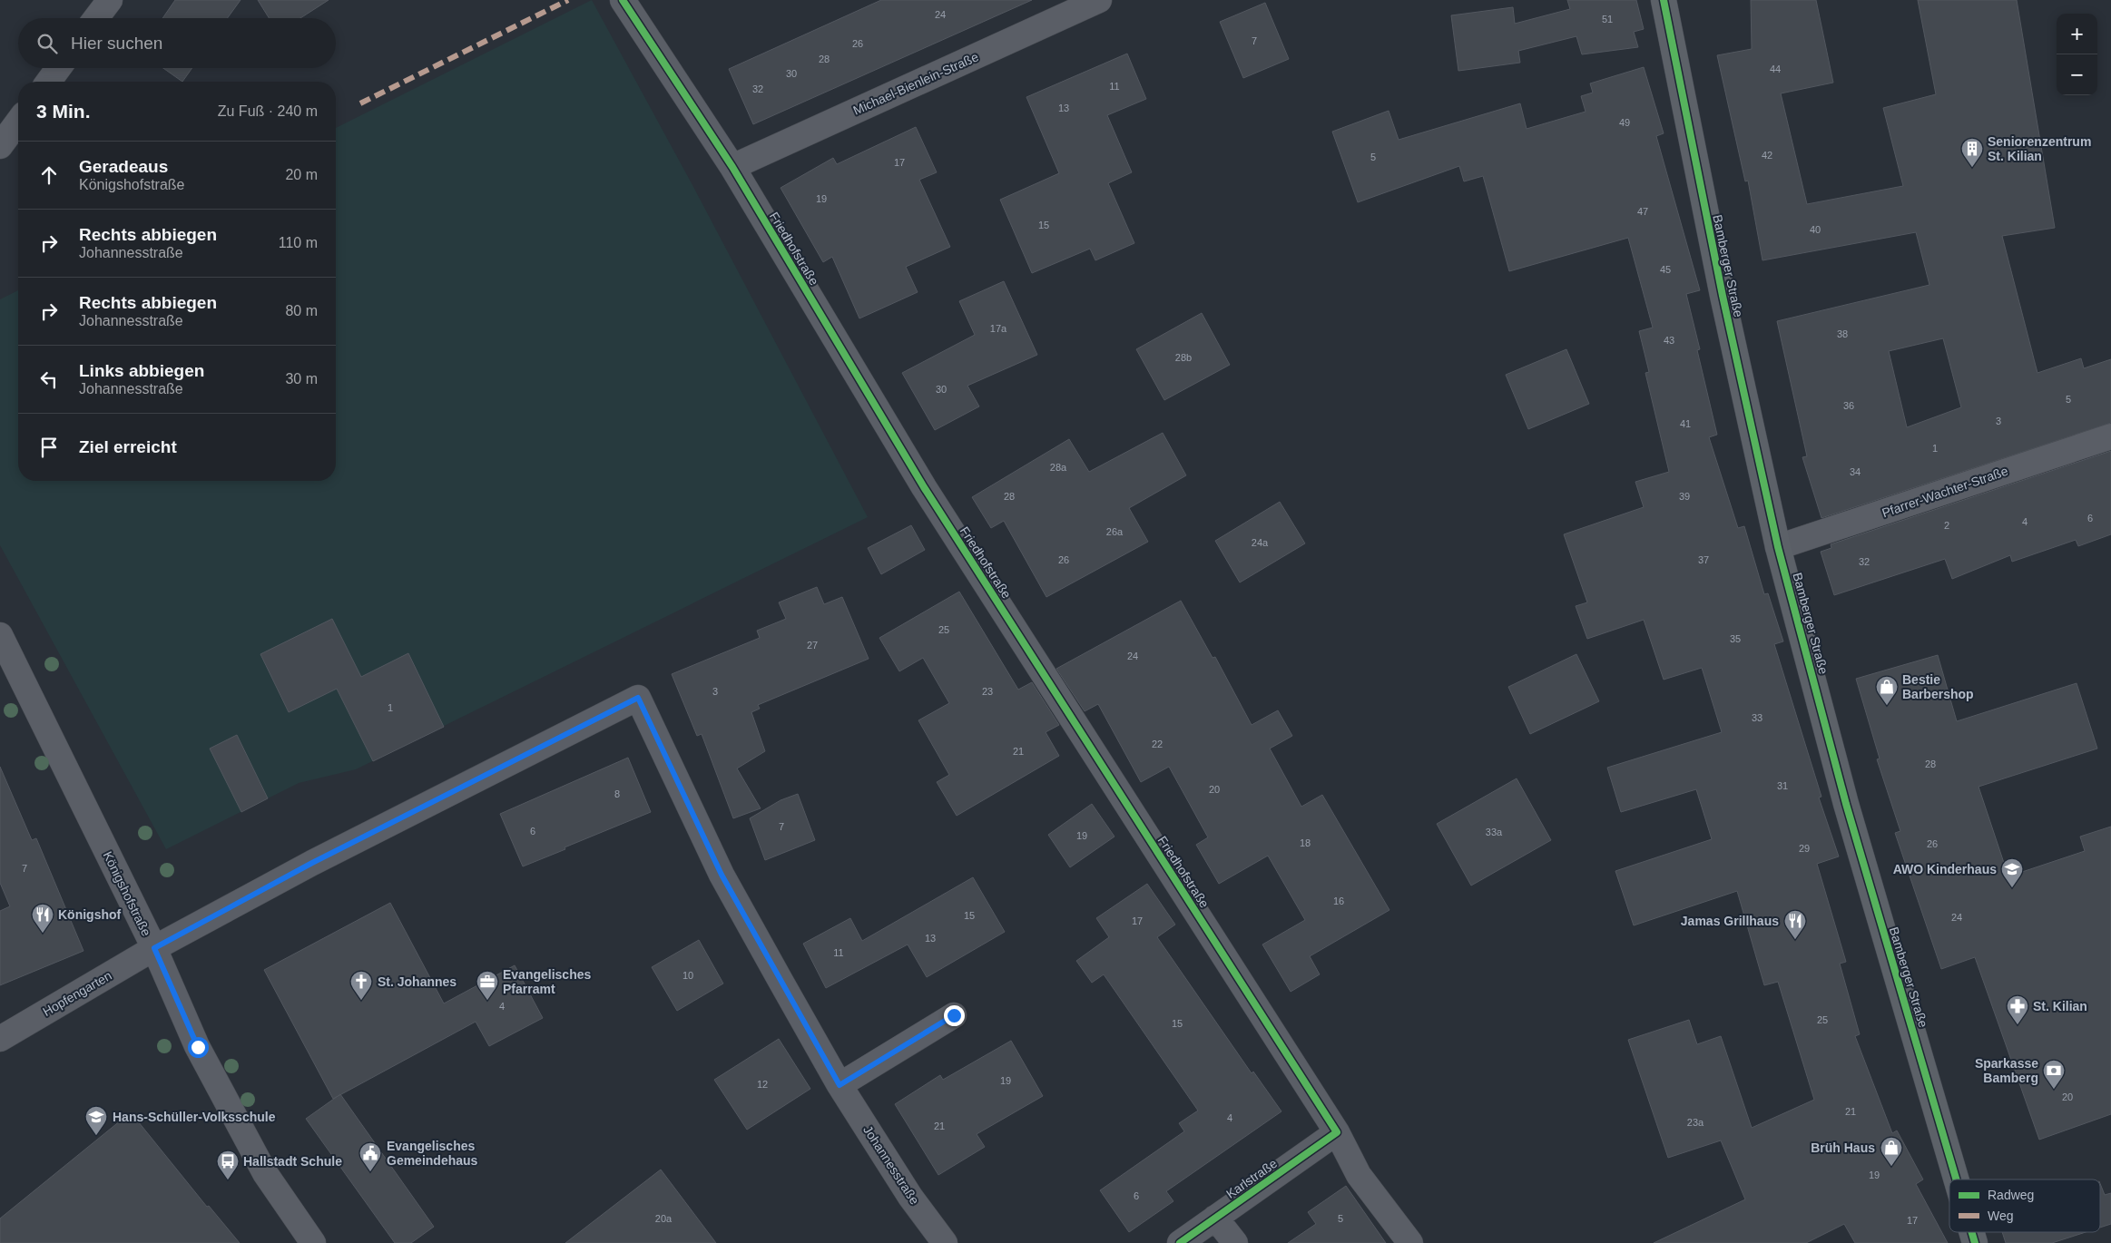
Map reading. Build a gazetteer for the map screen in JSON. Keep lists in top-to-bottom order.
{
  "streets": {
    "main road": ["Bamberger Straße"],
    "street": [
      "Michael-Bienlein-Straße",
      "Friedhofstraße",
      "Pfarrer-Wachter-Straße",
      "Königshofstraße",
      "Hopfengarten",
      "Johannesstraße",
      "Karlstraße"
    ]
  },
  "crossings": [
    ["Michael-Bienlein-Straße", "Friedhofstraße"],
    ["Friedhofstraße", "Karlstraße"],
    ["Bamberger Straße", "Pfarrer-Wachter-Straße"],
    ["Königshofstraße", "Hopfengarten"],
    ["Königshofstraße", "Johannesstraße"],
    ["Hopfengarten", "Johannesstraße"]
  ],
  "places": {
    "building": ["Seniorenzentrum St. Kilian"],
    "shop": ["Bestie Barbershop", "Brüh Haus"],
    "school or university": ["AWO Kinderhaus", "Hans-Schüller-Volksschule"],
    "restaurant": ["Königshof", "Jamas Grillhaus"],
    "church": ["St. Johannes"],
    "office": ["Evangelisches Pfarramt"],
    "pharmacy": ["St. Kilian"],
    "bank": ["Sparkasse Bamberg"],
    "public building": ["Evangelisches Gemeindehaus"],
    "bus stop": ["Hallstadt Schule"]
  },
  "house_numbers": [
    "24",
    "51",
    "7",
    "26",
    "28",
    "44",
    "30",
    "11",
    "32",
    "13",
    "49",
    "42",
    "5",
    "17",
    "19",
    "47",
    "15",
    "40",
    "45",
    "17a",
    "38",
    "43",
    "28b",
    "30",
    "5",
    "36",
    "3",
    "41",
    "1",
    "28a",
    "34",
    "28",
    "39",
    "6",
    "4",
    "2",
    "26a",
    "24a",
    "26",
    "37",
    "32",
    "25",
    "35",
    "27",
    "24",
    "3",
    "23",
    "1",
    "33",
    "22",
    "21",
    "28",
    "31",
    "20",
    "8",
    "7",
    "6",
    "33a",
    "19",
    "18",
    "26",
    "29",
    "7",
    "16",
    "15",
    "24",
    "17",
    "13",
    "11",
    "10",
    "4",
    "25",
    "15",
    "19",
    "12",
    "20",
    "21",
    "4",
    "23a",
    "21",
    "19",
    "6",
    "20a",
    "5",
    "17"
  ],
  "legend": ["Radweg", "Weg"],
  "page": {
    "map_buttons": ["+", "−"],
    "search": "Hier suchen",
    "heading": ["3 Min.", "Zu Fuß · 240 m"],
    "list": [
      ["Geradeaus", "Königshofstraße", "20 m"],
      ["Rechts abbiegen", "Johannesstraße", "110 m"],
      ["Rechts abbiegen", "Johannesstraße", "80 m"],
      ["Links abbiegen", "Johannesstraße", "30 m"],
      "Ziel erreicht"
    ]
  }
}
